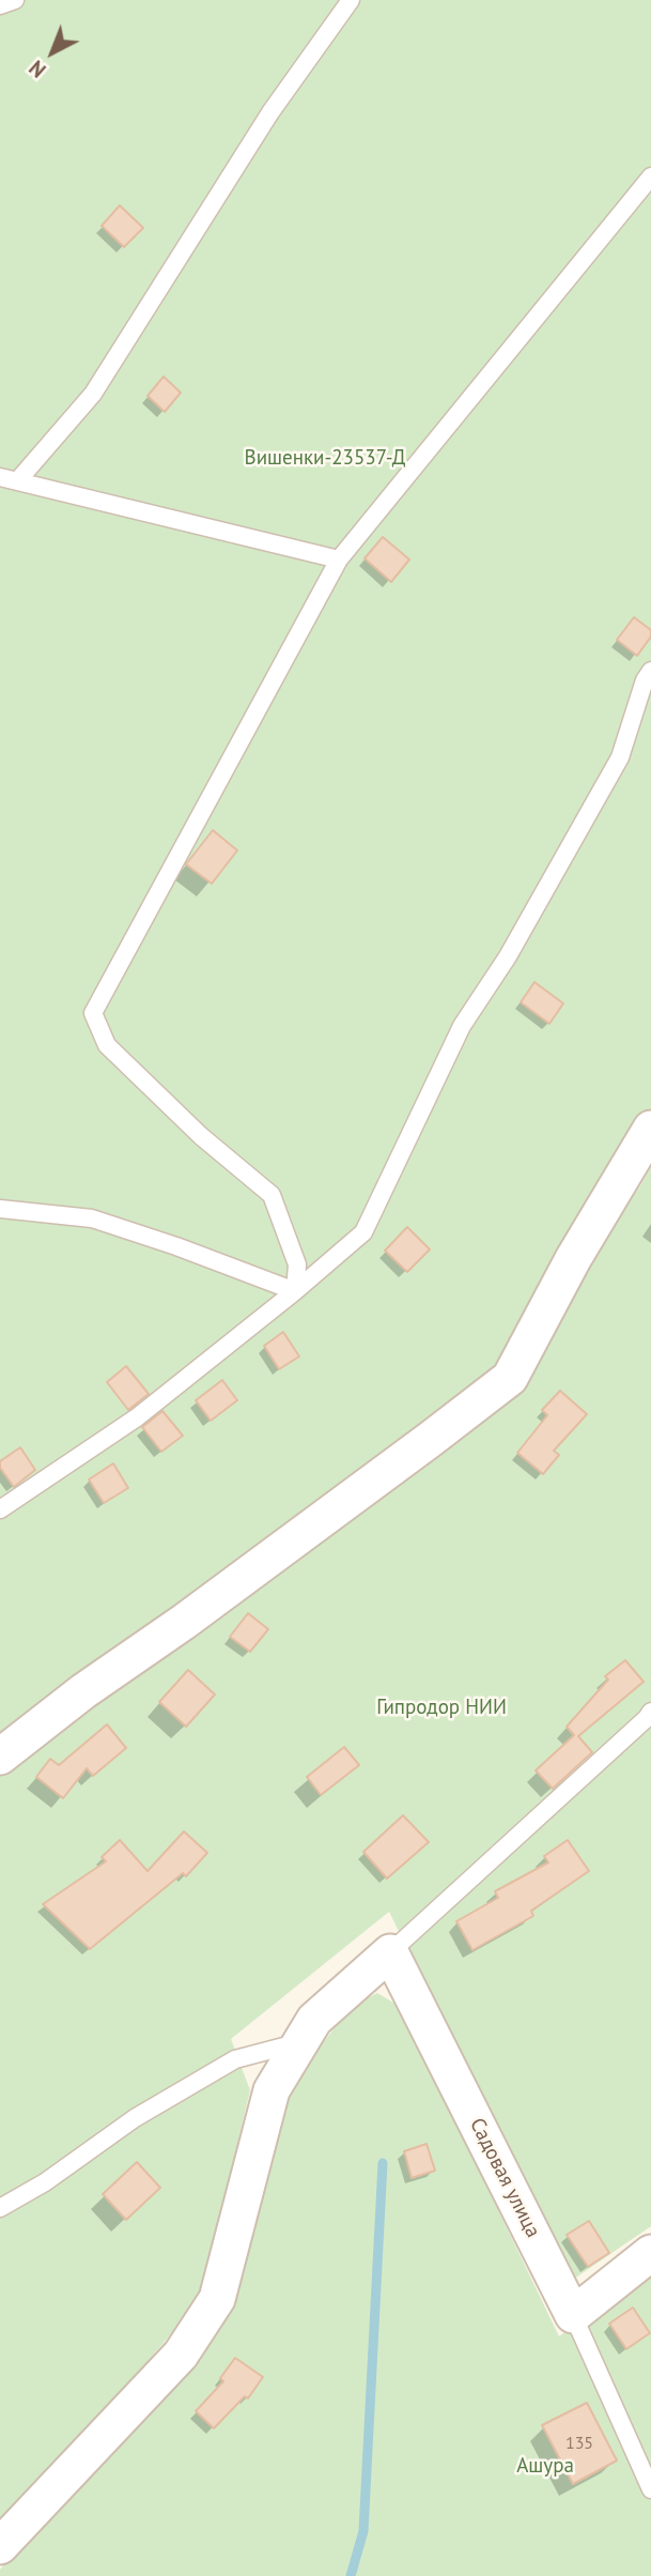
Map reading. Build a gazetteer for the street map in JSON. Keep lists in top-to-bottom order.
{
  "streets": {
    "street": ["Садовая улица"]
  },
  "parks": ["Вишенки-23537-Д", "Гипродор НИИ", "Ашура"],
  "house_numbers": ["135"],
  "north": "bottom left"
}
